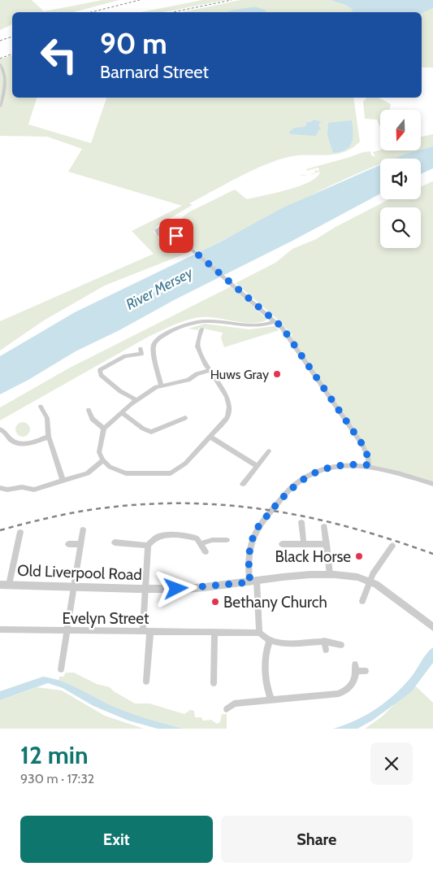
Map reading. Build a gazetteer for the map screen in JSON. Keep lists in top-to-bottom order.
{
  "streets": {
    "street": ["Old Liverpool Road", "Evelyn Street"]
  },
  "water": ["River Mersey"],
  "places": ["Huws Gray", "Black Horse", "Bethany Church"],
  "north": "bottom",
  "page": {
    "turn": ["90 m", "Barnard Street"],
    "heading": ["12 min", "930 m · 17:32"],
    "buttons": ["Exit", "Share"]
  }
}
